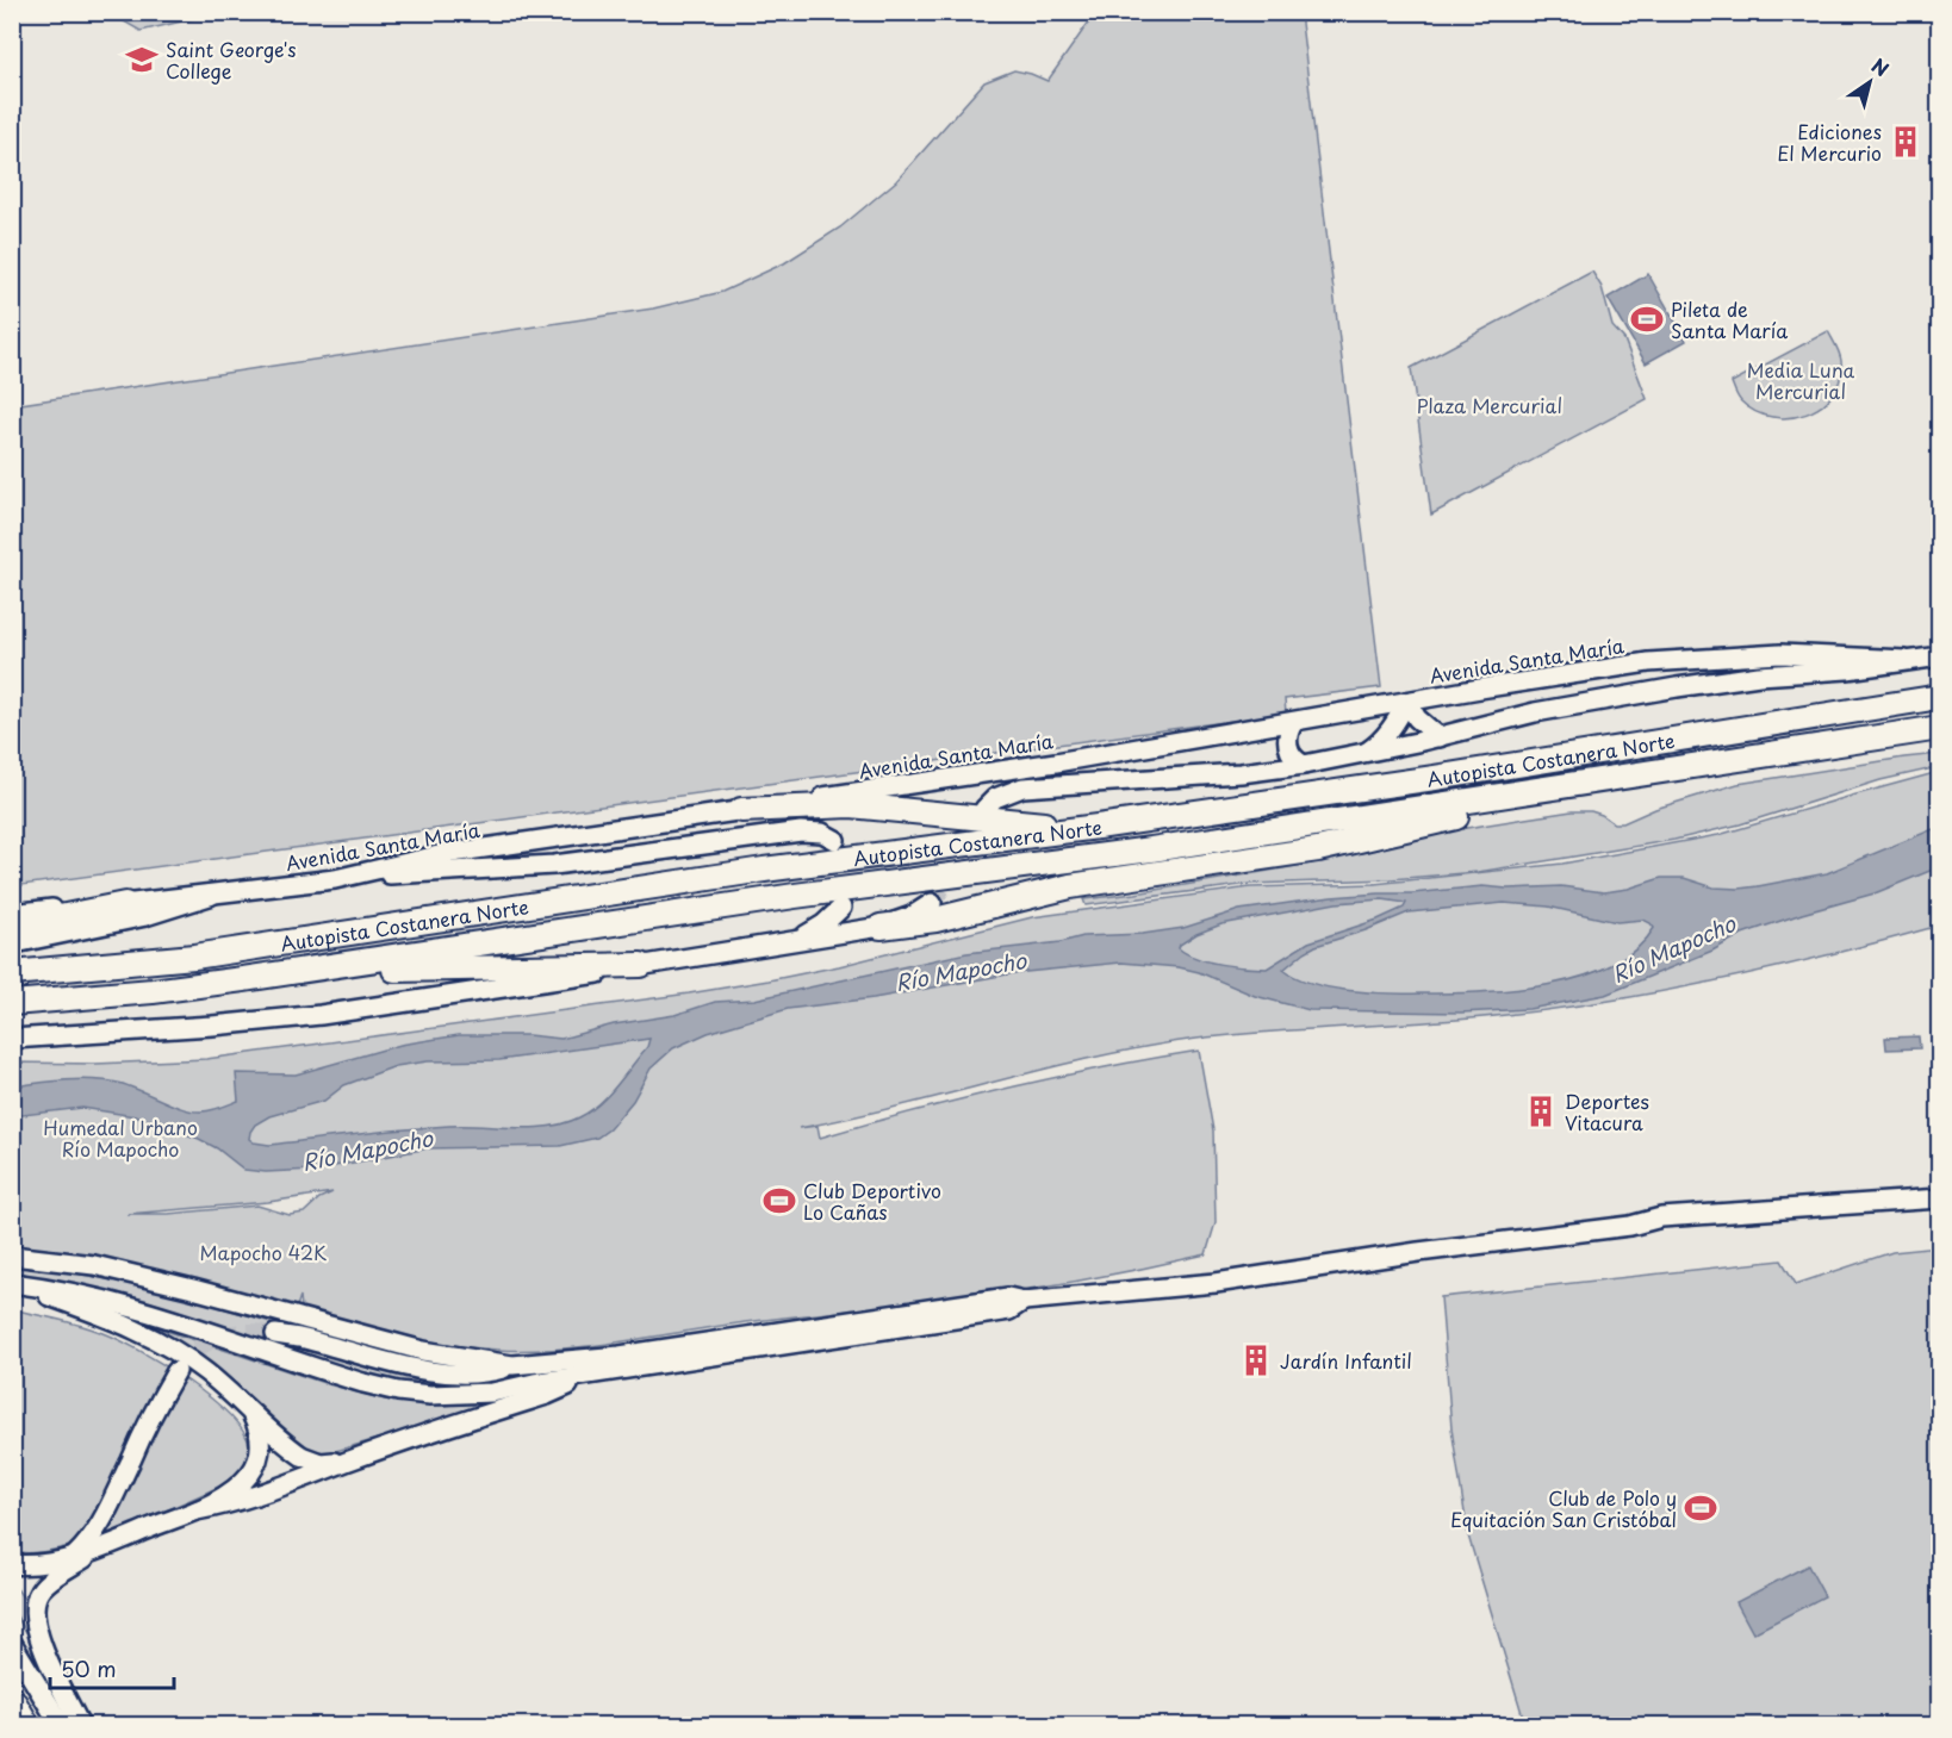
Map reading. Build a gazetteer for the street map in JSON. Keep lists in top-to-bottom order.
{
  "streets": {
    "highway": ["Autopista Costanera Norte"],
    "main road": ["Avenida Santa María"]
  },
  "water": ["Río Mapocho"],
  "parks": [
    "Media Luna Mercurial",
    "Plaza Mercurial",
    "Humedal Urbano Río Mapocho",
    "Mapocho 42K"
  ],
  "places": {
    "school or university": ["Saint George's College"],
    "building": ["Ediciones El Mercurio", "Deportes Vitacura", "Jardín Infantil"],
    "sports": ["Pileta de Santa María", "Club Deportivo Lo Cañas", "Club de Polo y Equitación San Cristóbal"]
  },
  "scale_bar": "50 m",
  "north": "top right"
}
